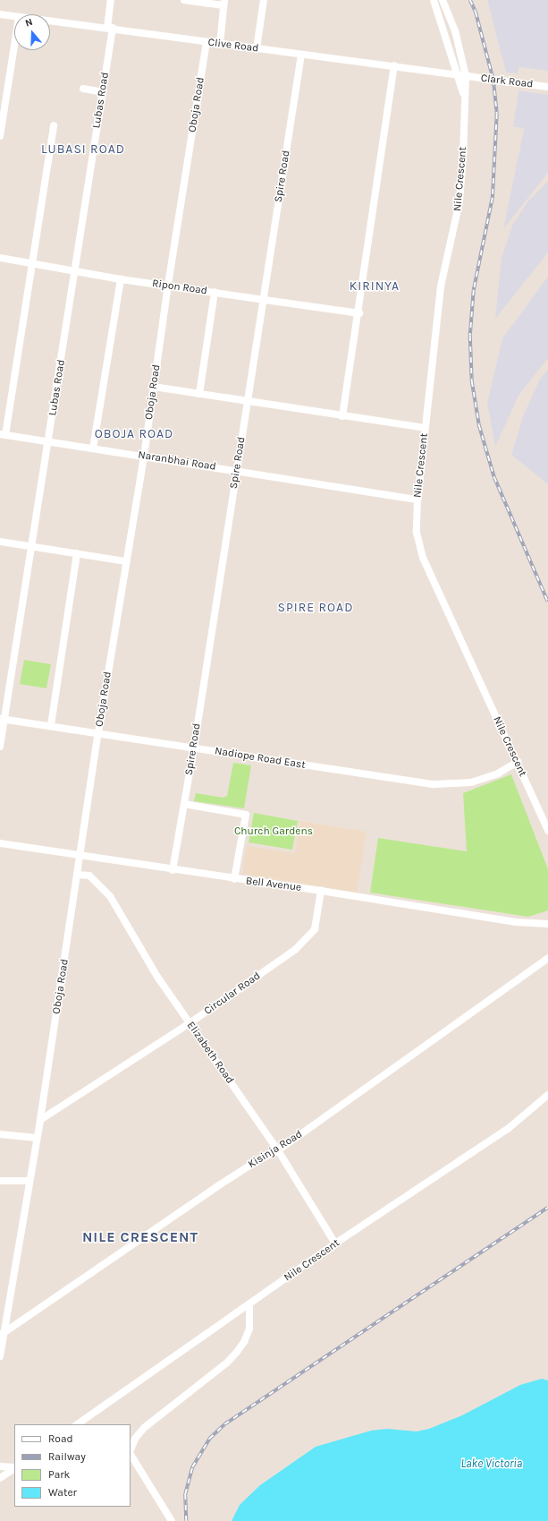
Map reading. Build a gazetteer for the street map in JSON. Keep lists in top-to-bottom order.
{
  "streets": {
    "street": [
      "Clive Road",
      "Clark Road",
      "Lubas Road",
      "Oboja Road",
      "Spire Road",
      "Nile Crescent",
      "Ripon Road",
      "Naranbhai Road",
      "Nadiope Road East",
      "Bell Avenue",
      "Circular Road",
      "Elizabeth Road",
      "Kisinja Road"
    ]
  },
  "crossings": [
    ["Clive Road", "Clark Road"],
    ["Clive Road", "Lubas Road"],
    ["Clive Road", "Oboja Road"],
    ["Clive Road", "Spire Road"],
    ["Clive Road", "Nile Crescent"],
    ["Clark Road", "Nile Crescent"],
    ["Lubas Road", "Ripon Road"],
    ["Lubas Road", "Naranbhai Road"],
    ["Lubas Road", "Nadiope Road East"],
    ["Oboja Road", "Ripon Road"],
    ["Oboja Road", "Naranbhai Road"],
    ["Oboja Road", "Nadiope Road East"],
    ["Oboja Road", "Bell Avenue"],
    ["Oboja Road", "Circular Road"],
    ["Oboja Road", "Elizabeth Road"],
    ["Oboja Road", "Kisinja Road"],
    ["Spire Road", "Ripon Road"],
    ["Spire Road", "Naranbhai Road"],
    ["Spire Road", "Nadiope Road East"],
    ["Spire Road", "Bell Avenue"],
    ["Nile Crescent", "Naranbhai Road"],
    ["Nile Crescent", "Nadiope Road East"],
    ["Nile Crescent", "Elizabeth Road"],
    ["Bell Avenue", "Circular Road"],
    ["Circular Road", "Elizabeth Road"],
    ["Elizabeth Road", "Kisinja Road"]
  ],
  "districts": [
    "LUBASI ROAD",
    "KIRINYA",
    "OBOJA ROAD",
    "SPIRE ROAD",
    "NILE CRESCENT"
  ],
  "water": ["Lake Victoria"],
  "parks": ["Church Gardens"],
  "legend": [
    "Road",
    "Railway",
    "Park",
    "Water"
  ],
  "north": "top"
}
